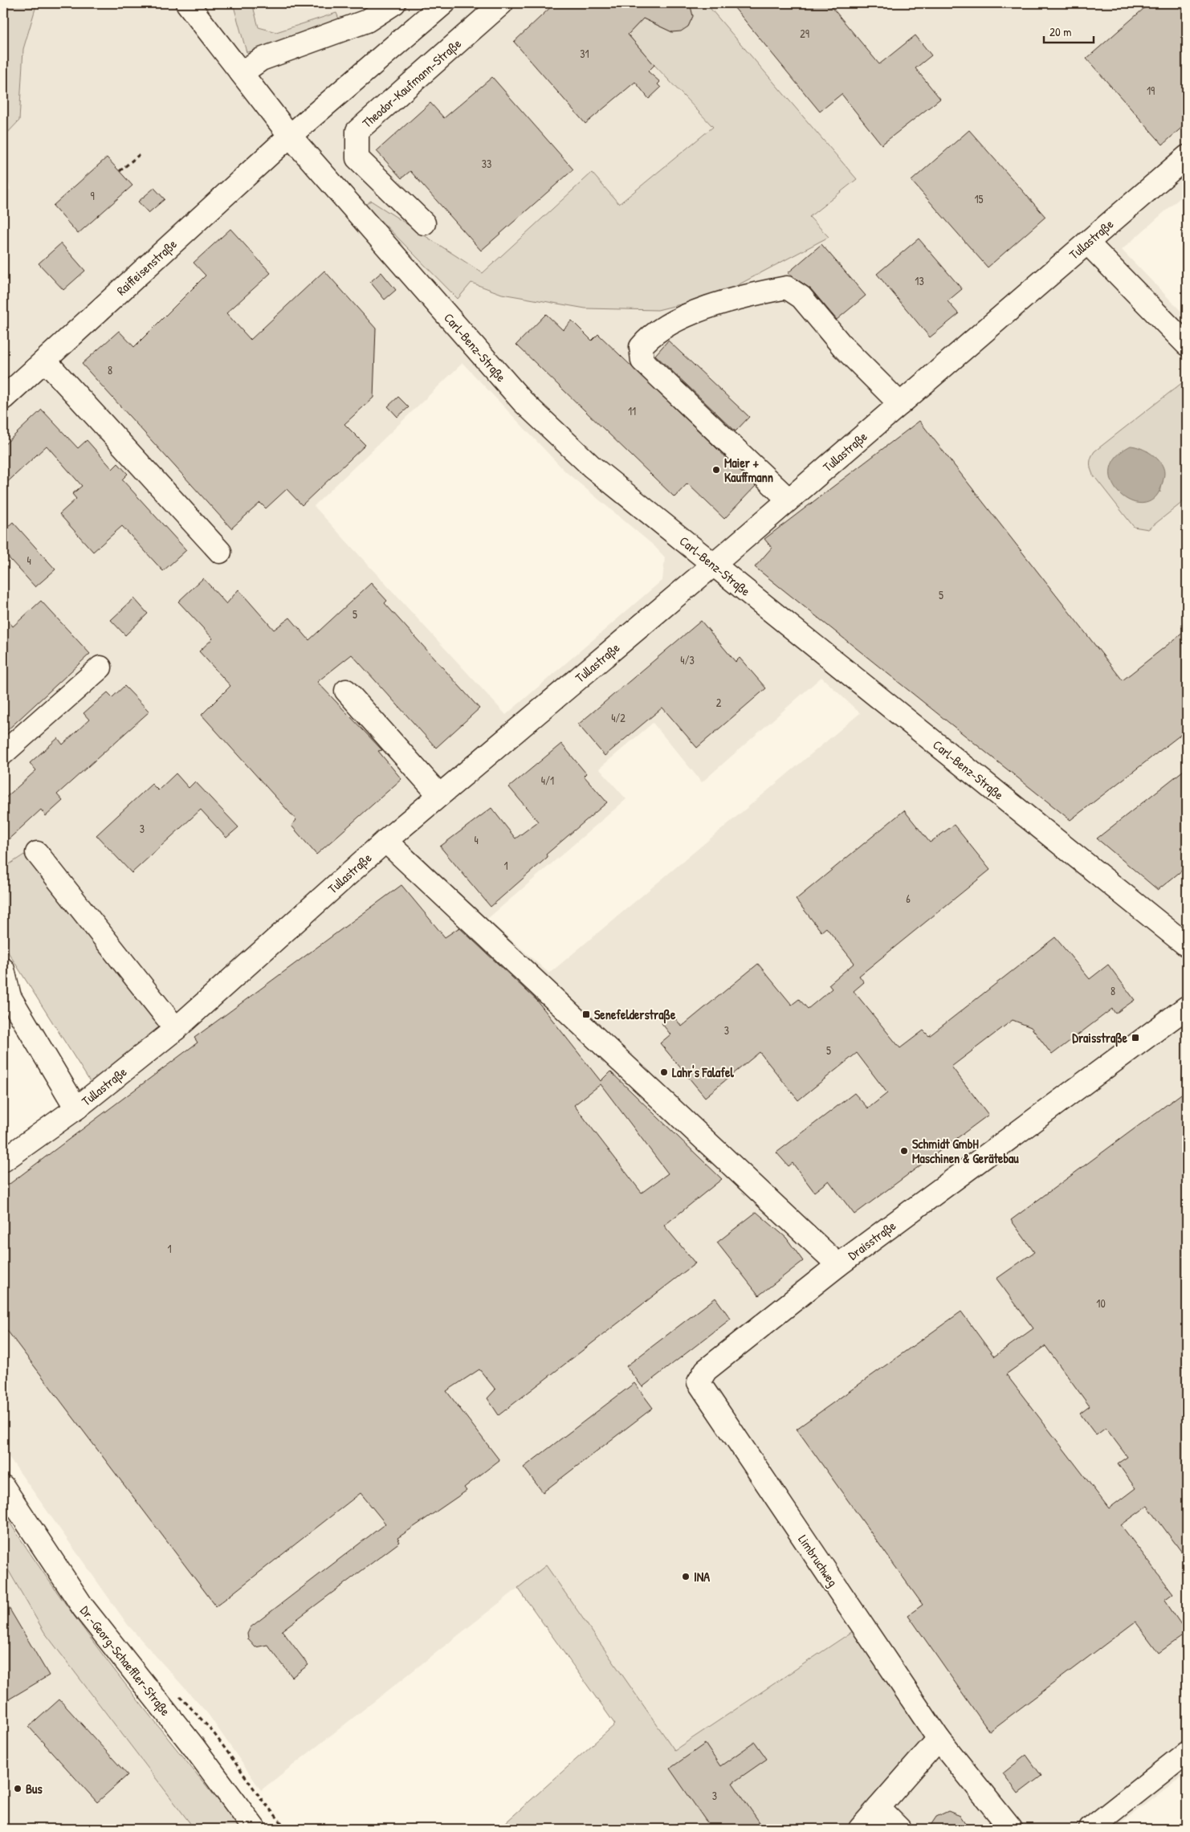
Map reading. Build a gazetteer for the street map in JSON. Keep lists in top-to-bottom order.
{
  "streets": {
    "street": [
      "Theodor-Kaufmann-Straße",
      "Tullastraße",
      "Raiffeisenstraße",
      "Carl-Benz-Straße",
      "Draisstraße",
      "Limbruchweg",
      "Dr.-Georg-Schaeffler-Straße"
    ]
  },
  "crossings": [
    ["Tullastraße", "Carl-Benz-Straße"],
    ["Raiffeisenstraße", "Carl-Benz-Straße"],
    ["Draisstraße", "Limbruchweg"]
  ],
  "places": {
    "other": [
      "Maier + Kauffmann",
      "Lahr's Falafel",
      "Schmidt GmbH Maschinen & Gerätebau",
      "INA",
      "Bus"
    ],
    "transit": ["Senefelderstraße", "Draisstraße"]
  },
  "house_numbers": [
    "29",
    "31",
    "19",
    "33",
    "9",
    "15",
    "13",
    "8",
    "11",
    "4",
    "5",
    "5",
    "4/3",
    "2",
    "4/2",
    "4/1",
    "3",
    "4",
    "1",
    "6",
    "8",
    "3",
    "5",
    "1",
    "10",
    "3"
  ],
  "scale_bar": "20 m"
}
